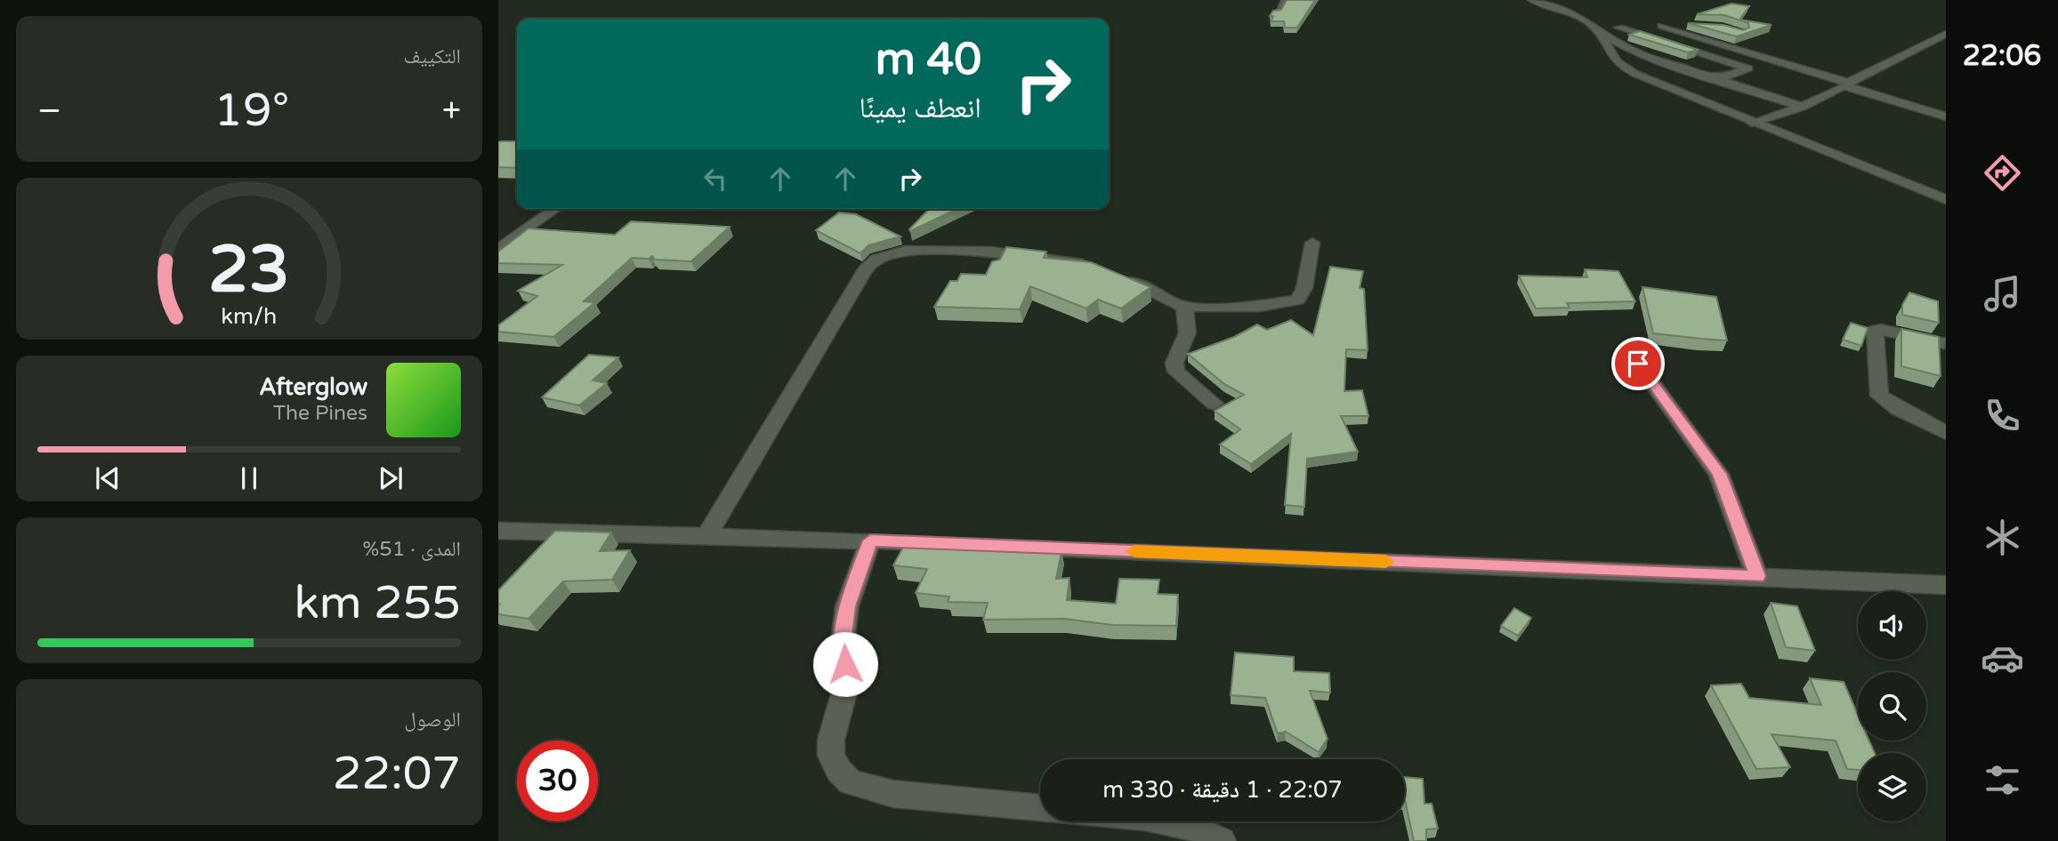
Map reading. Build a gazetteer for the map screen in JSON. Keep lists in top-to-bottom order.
{
  "page": {
    "tabs": "22:06",
    "tile": [
      "التكييف",
      ["المدى · 51%", "255 km"],
      ["الوصول", "22:07"]
    ],
    "turn": ["40 m", "انعطف يمينًا"],
    "heat": ["−", "19°", "+"],
    "song": ["Afterglow", "The Pines"],
    "limit": "30",
    "trip": "22:07 · 1 دقيقة · 330 m",
    "gauge": ["23", "km/h"]
  }
}
